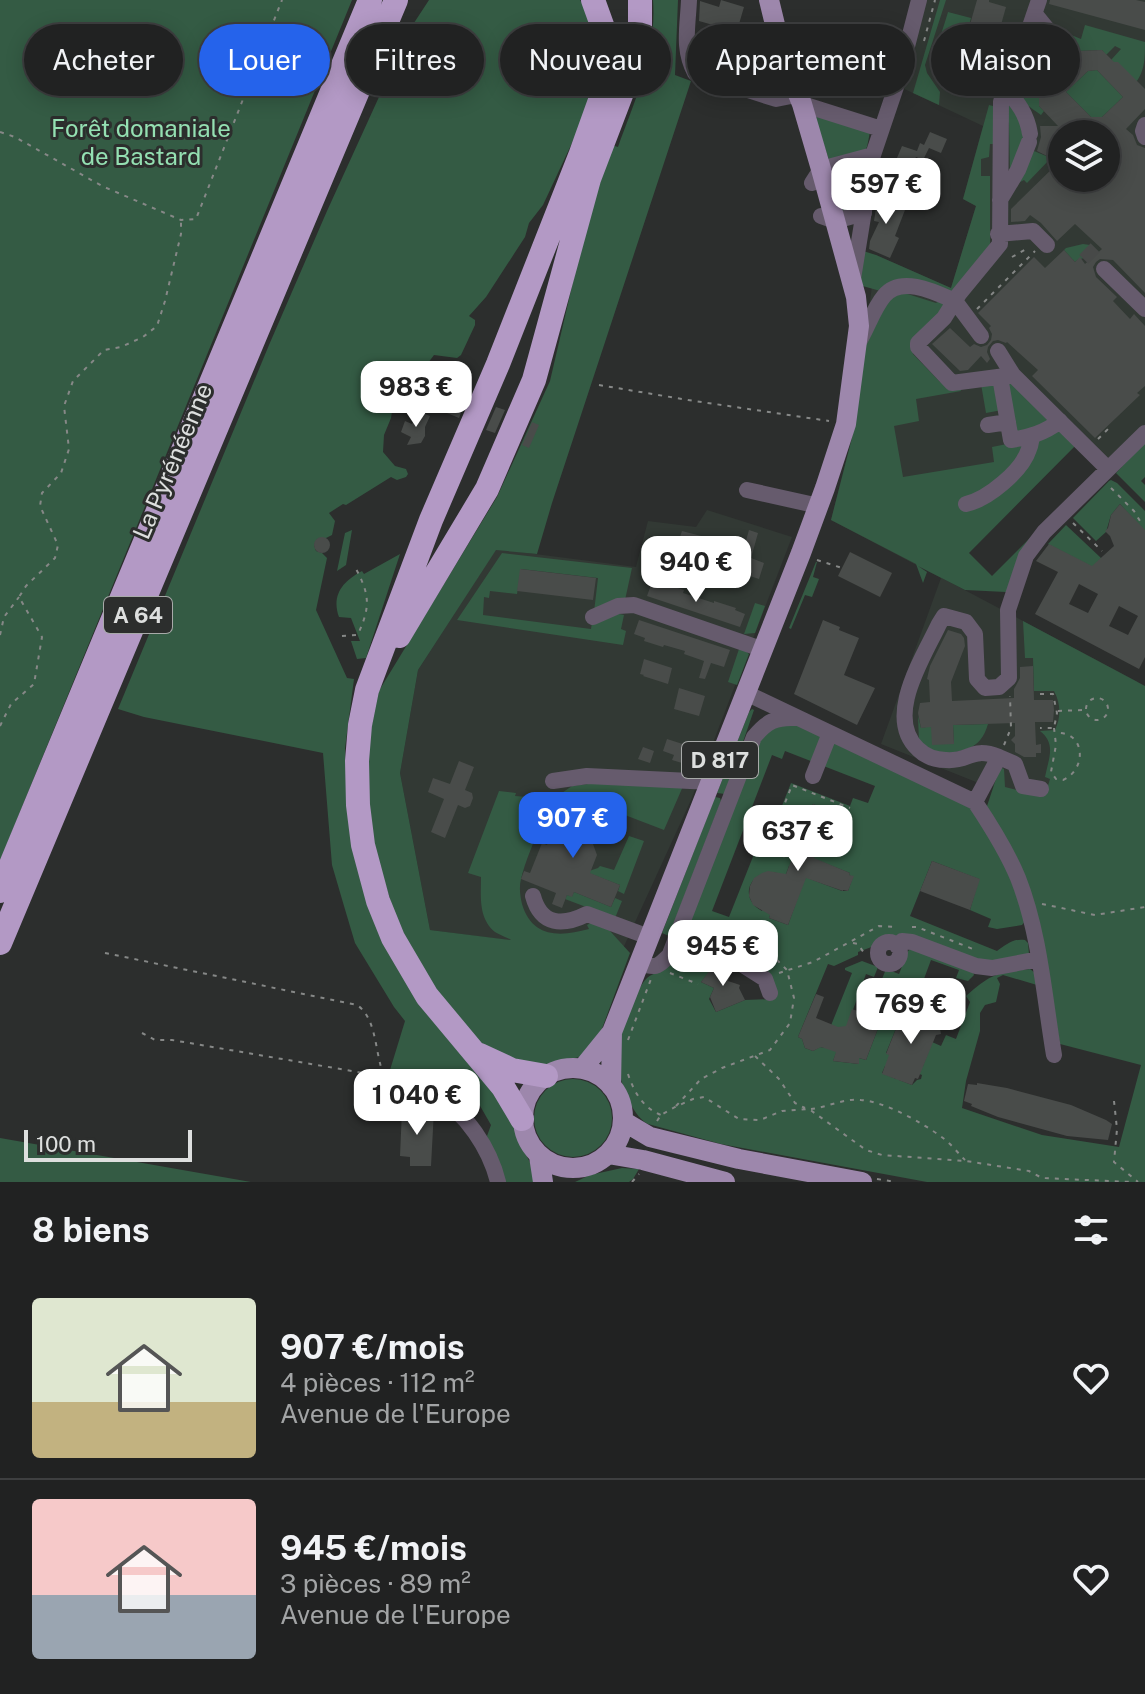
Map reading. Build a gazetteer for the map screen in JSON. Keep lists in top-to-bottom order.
{
  "streets": {
    "highway": ["La Pyrénéenne", "A 64"],
    "main road": ["D 817"]
  },
  "parks": ["Forêt domaniale de Bastard"],
  "scale_bar": "100 m",
  "page": {
    "chip": [
      "Acheter",
      "Louer",
      "Filtres",
      "Nouveau",
      "Appartement",
      "Maison"
    ],
    "price": [
      "597 €",
      "983 €",
      "940 €",
      "907 €",
      "637 €",
      "945 €",
      "769 €",
      "1 040 €"
    ],
    "scale": "100 m",
    "heading": "8 biens",
    "list": [
      {
        "name": "907 €/mois",
        "note": "4 pièces · 112 m² · Avenue de l'Europe"
      },
      {
        "name": "945 €/mois",
        "note": "3 pièces · 89 m² · Avenue de l'Europe"
      }
    ]
  }
}
